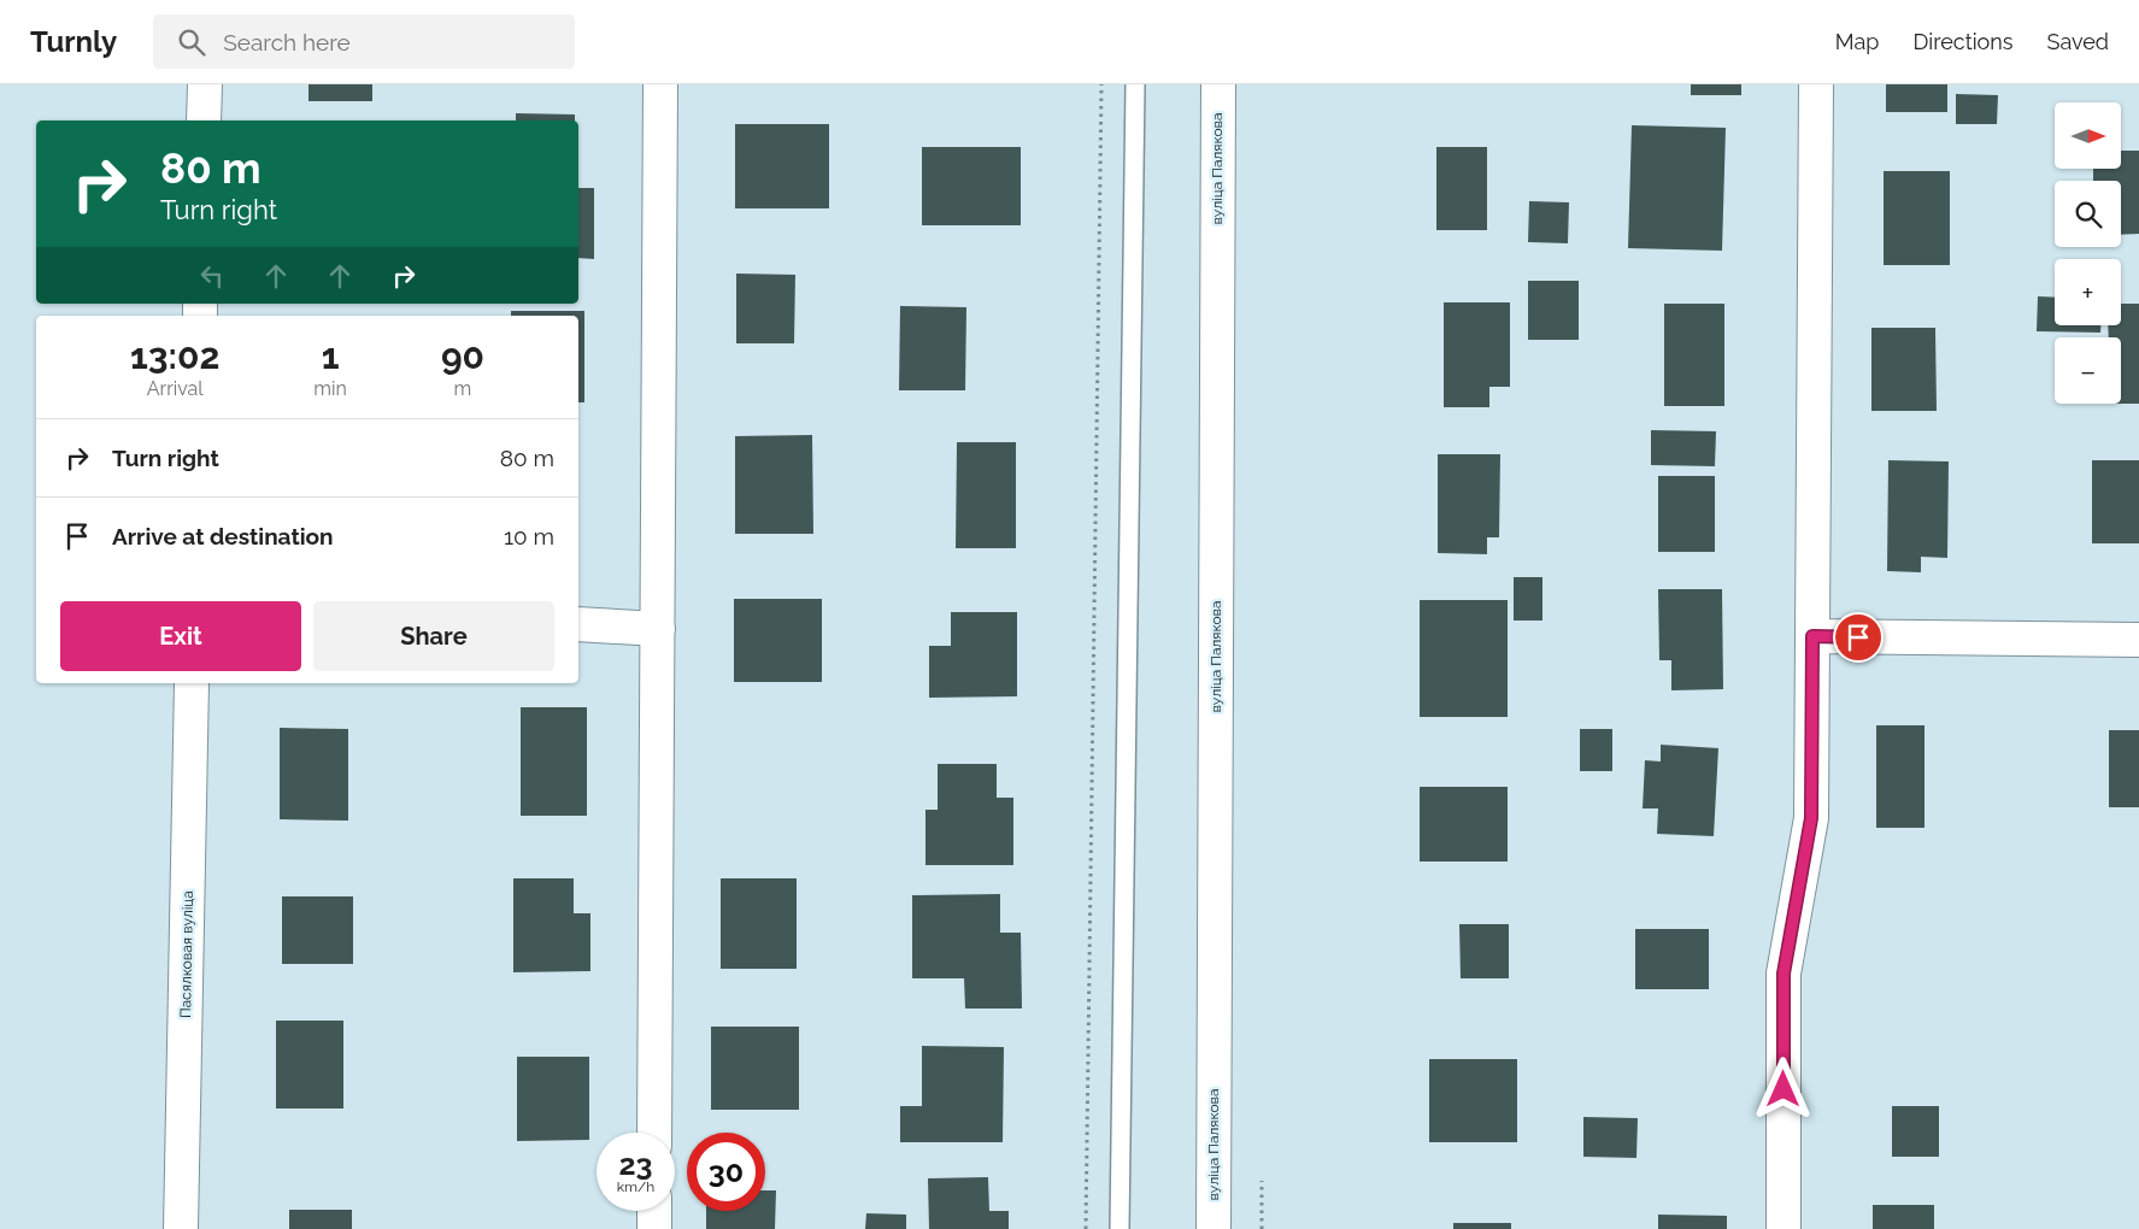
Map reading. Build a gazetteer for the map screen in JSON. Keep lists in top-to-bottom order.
{
  "streets": {
    "street": ["вуліца Палякова", "Пасялковая вуліца"]
  },
  "north": "right",
  "page": {
    "header": "Turnly",
    "search": "Search here",
    "nav": ["Map", "Directions", "Saved"],
    "map_buttons": ["+", "−"],
    "turn": ["80 m", "Turn right"],
    "eta": [
      "13:02",
      "Arrival",
      "1",
      "min",
      "90",
      "m"
    ],
    "list": [
      {
        "name": "Turn right",
        "value": "80 m"
      },
      {
        "name": "Arrive at destination",
        "value": "10 m"
      }
    ],
    "buttons": ["Exit", "Share"],
    "speed": "23 km/h",
    "limit": "30"
  }
}
